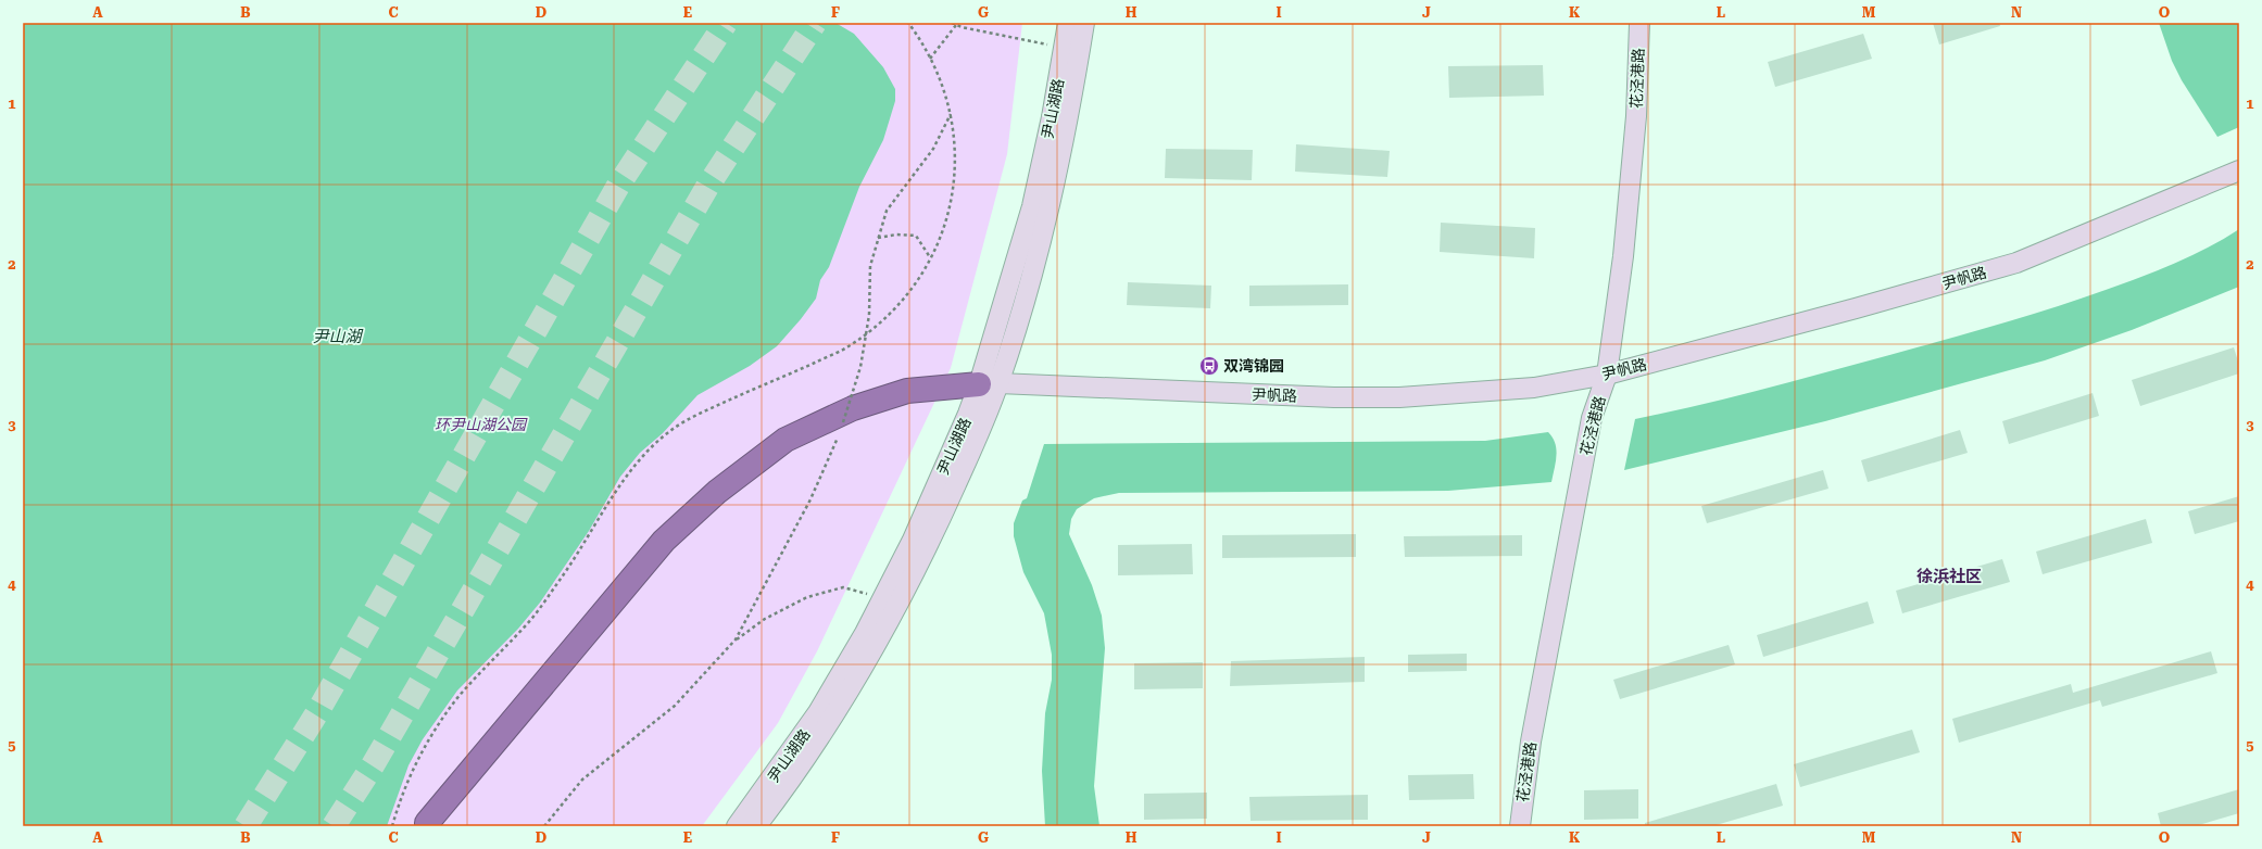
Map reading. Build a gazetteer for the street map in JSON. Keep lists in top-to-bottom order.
{
  "streets": {
    "street": ["花泾港路", "尹山湖路", "尹帆路"]
  },
  "crossings": [
    ["花泾港路", "尹帆路"],
    ["尹山湖路", "尹帆路"]
  ],
  "districts": ["徐浜社区"],
  "water": ["尹山湖"],
  "parks": ["环尹山湖公园"],
  "places": {
    "bus stop": ["双湾锦园"]
  },
  "grid": {
    "columns": [
      "A",
      "B",
      "C",
      "D",
      "E",
      "F",
      "G",
      "H",
      "I",
      "J",
      "K",
      "L",
      "M",
      "N",
      "O"
    ],
    "rows": [
      "1",
      "2",
      "3",
      "4",
      "5"
    ]
  }
}
